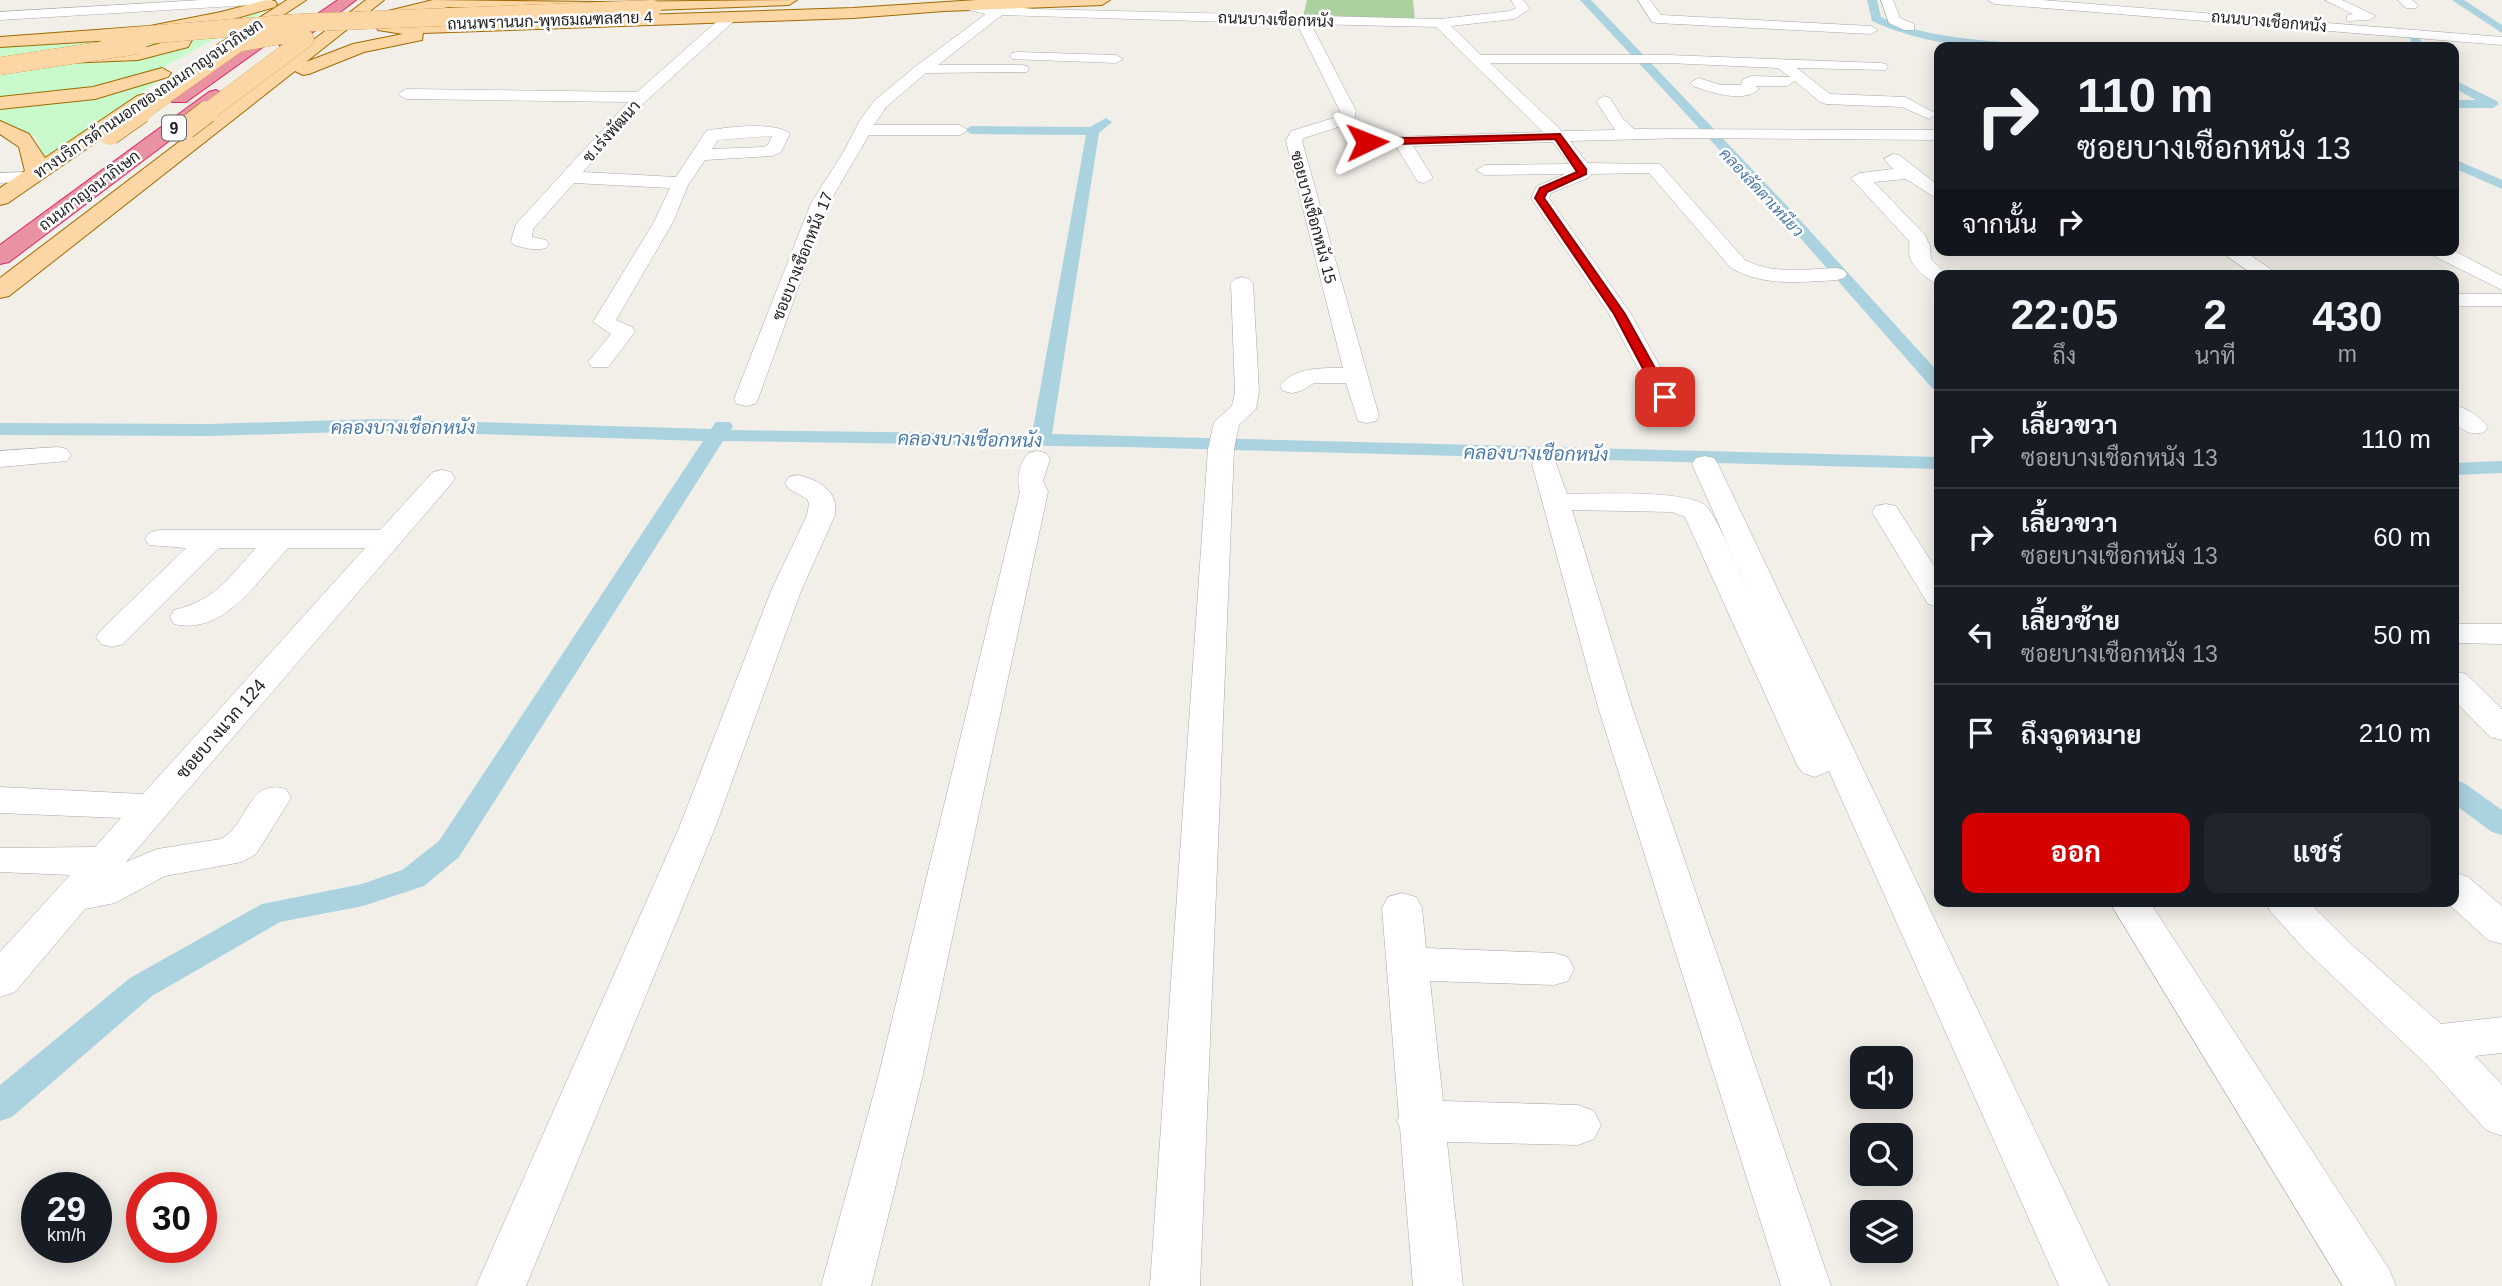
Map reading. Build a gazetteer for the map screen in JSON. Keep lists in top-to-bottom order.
{
  "streets": {
    "highway": ["9", "ถนนกาญจนาภิเษก"],
    "main road": ["ถนนพรานนก-พุทธมณฑลสาย 4", "ทางบริการด้านนอกของถนนกาญจนาภิเษก"],
    "street": [
      "ถนนบางเชือกหนัง",
      "ซ.เร่งพัฒนา",
      "ซอยบางเชือกหนัง 15",
      "ซอยบางเชือกหนัง 17",
      "ซอยบางแวก 124"
    ]
  },
  "crossings": [
    ["ถนนบางเชือกหนัง", "ถนนพรานนก-พุทธมณฑลสาย 4"],
    ["ถนนบางเชือกหนัง", "ซอยบางเชือกหนัง 15"],
    ["ถนนบางเชือกหนัง", "ซอยบางเชือกหนัง 17"],
    ["ถนนพรานนก-พุทธมณฑลสาย 4", "ซอยบางเชือกหนัง 17"]
  ],
  "water": ["คลองลัดตาเหนียว", "คลองบางเชือกหนัง"],
  "page": {
    "turn": ["110 m", "ซอยบางเชือกหนัง 13"],
    "then": "จากนั้น",
    "eta": [
      "22:05",
      "ถึง",
      "2",
      "นาที",
      "430",
      "m"
    ],
    "list": [
      {
        "name": "เลี้ยวขวา",
        "note": "ซอยบางเชือกหนัง 13",
        "value": "110 m"
      },
      {
        "name": "เลี้ยวขวา",
        "note": "ซอยบางเชือกหนัง 13",
        "value": "60 m"
      },
      {
        "name": "เลี้ยวซ้าย",
        "note": "ซอยบางเชือกหนัง 13",
        "value": "50 m"
      },
      {
        "name": "ถึงจุดหมาย",
        "value": "210 m"
      }
    ],
    "buttons": ["ออก", "แชร์"],
    "speed": "29 km/h",
    "limit": "30"
  }
}
